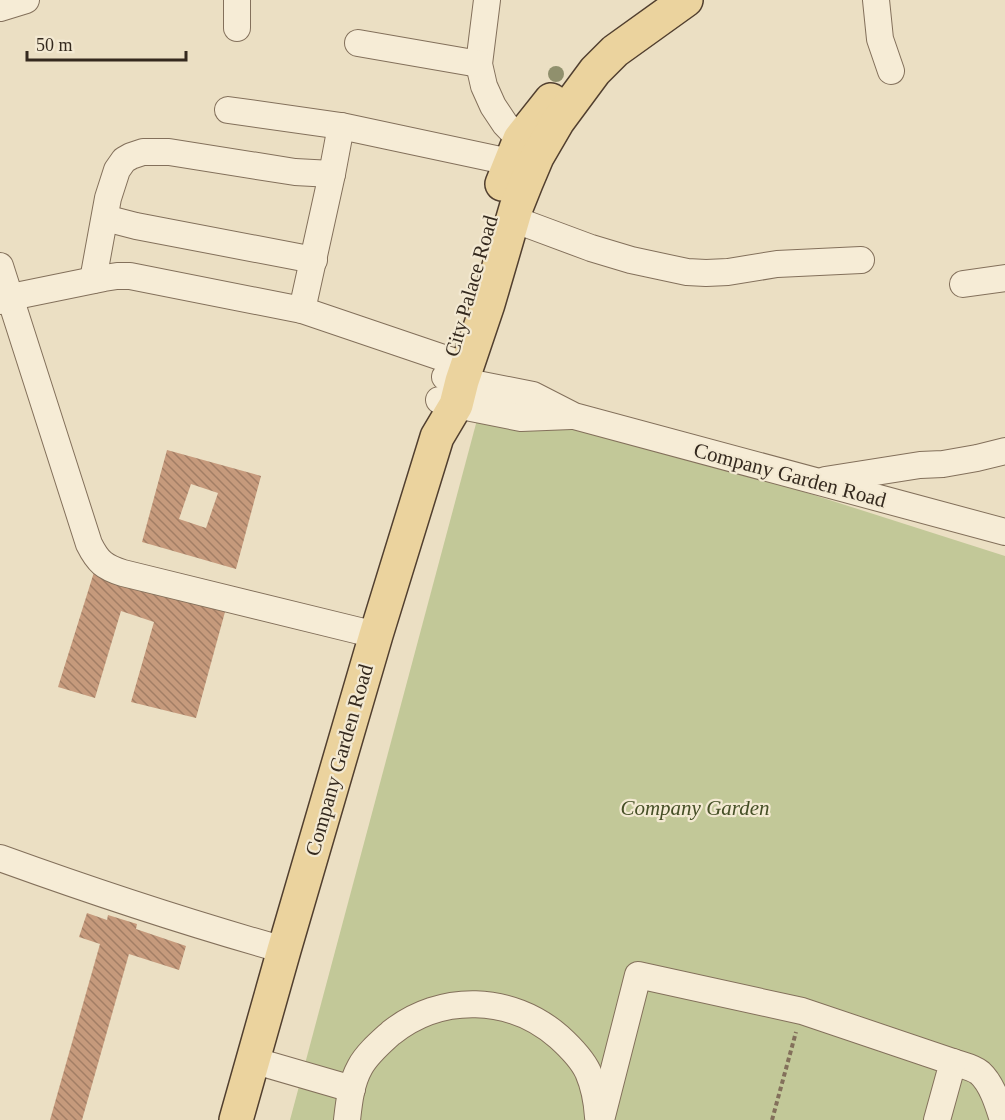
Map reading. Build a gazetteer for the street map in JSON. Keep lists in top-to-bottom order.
{
  "streets": {
    "main road": ["City Palace Road", "Company Garden Road"]
  },
  "crossings": [
    ["City Palace Road", "Company Garden Road"]
  ],
  "parks": ["Company Garden"],
  "scale_bar": "50 m"
}
